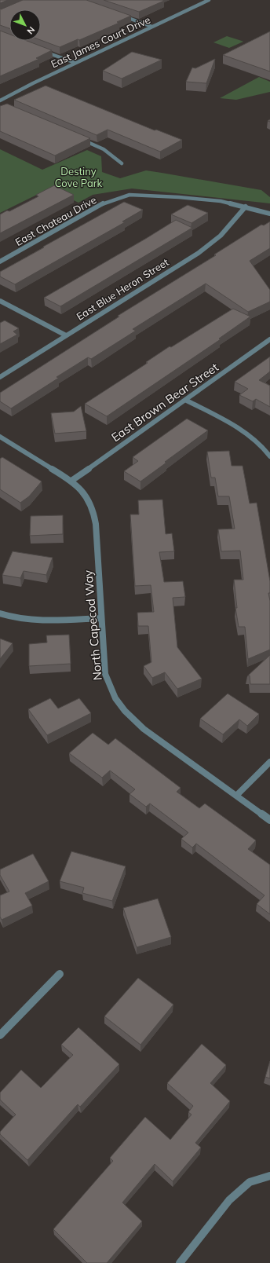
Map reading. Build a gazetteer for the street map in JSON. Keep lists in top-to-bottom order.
{
  "streets": {
    "street": [
      "East James Court Drive",
      "East Chateau Drive",
      "East Blue Heron Street",
      "East Brown Bear Street",
      "North Capecod Way"
    ]
  },
  "crossings": [
    ["East Chateau Drive", "East Blue Heron Street"],
    ["East Brown Bear Street", "North Capecod Way"]
  ],
  "parks": ["Destiny Cove Park"],
  "north": "bottom right"
}
